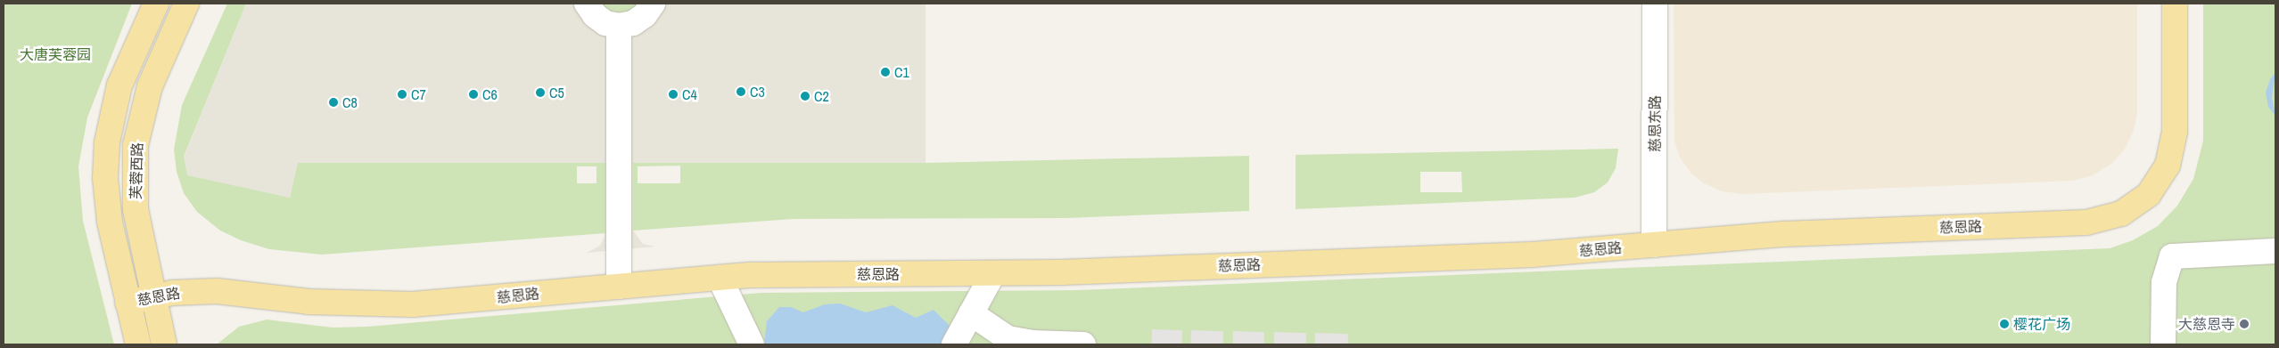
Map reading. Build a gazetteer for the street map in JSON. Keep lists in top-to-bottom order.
{
  "streets": {
    "main road": ["芙蓉西路", "慈恩路"],
    "street": ["慈恩东路"]
  },
  "crossings": [
    ["慈恩东路", "慈恩路"],
    ["芙蓉西路", "慈恩路"]
  ],
  "parks": ["大唐芙蓉园"],
  "places": [
    "C1",
    "C3",
    "C5",
    "C7",
    "C6",
    "C4",
    "C2",
    "C8",
    "樱花广场",
    "大慈恩寺"
  ]
}
